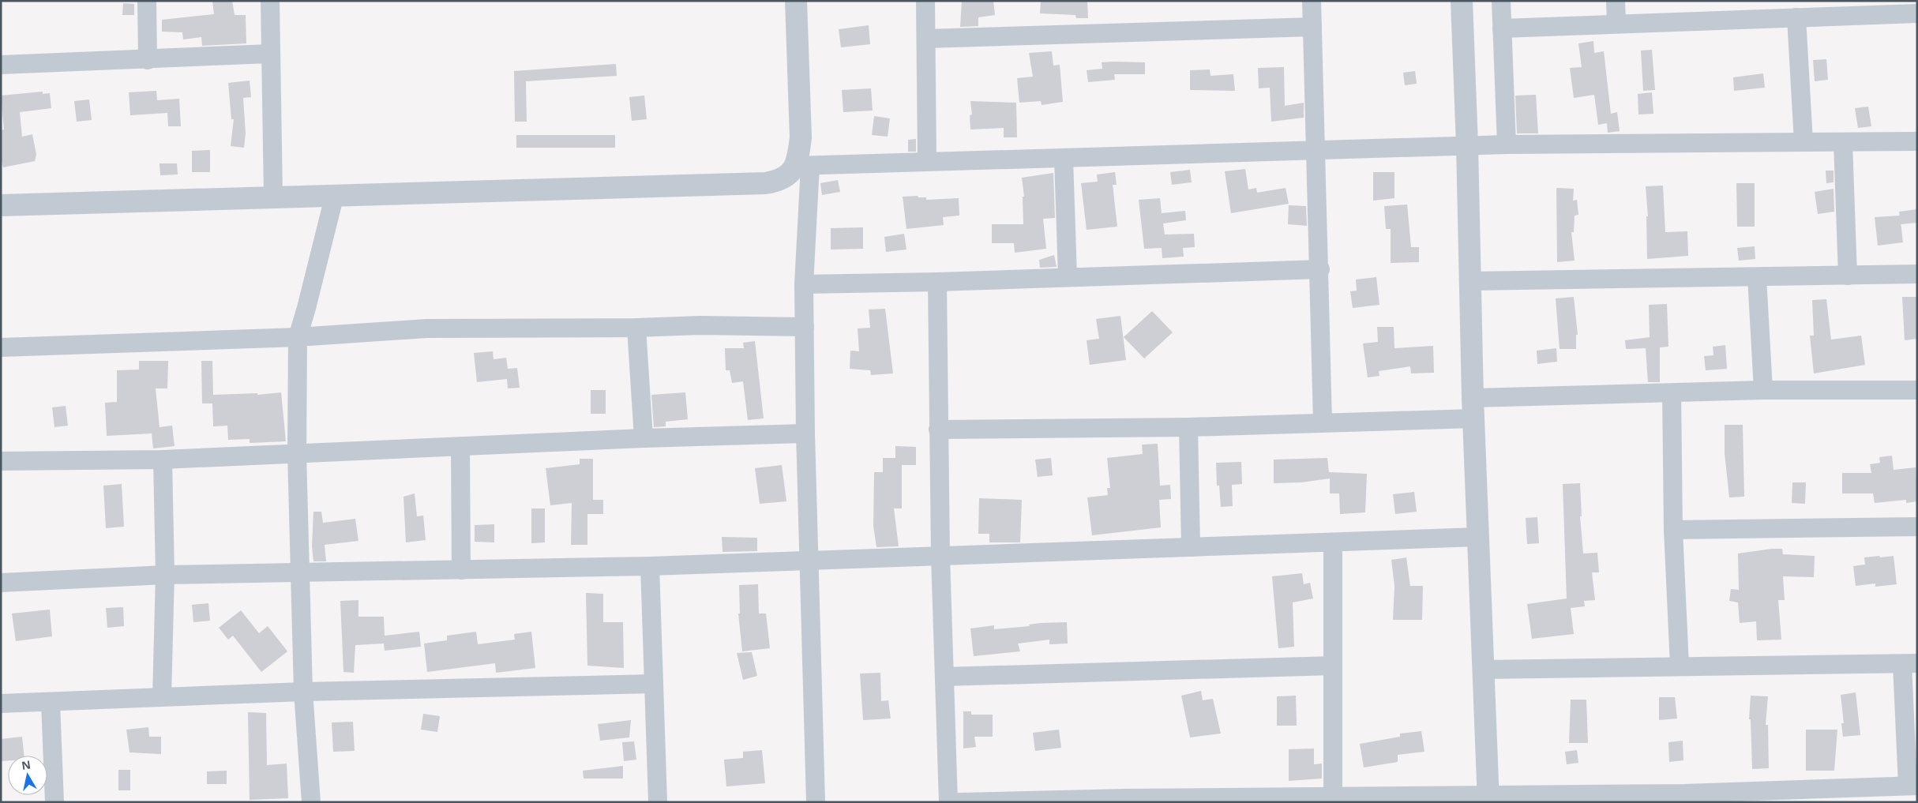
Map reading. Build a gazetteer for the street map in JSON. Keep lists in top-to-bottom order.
{
  "north": "top"
}
